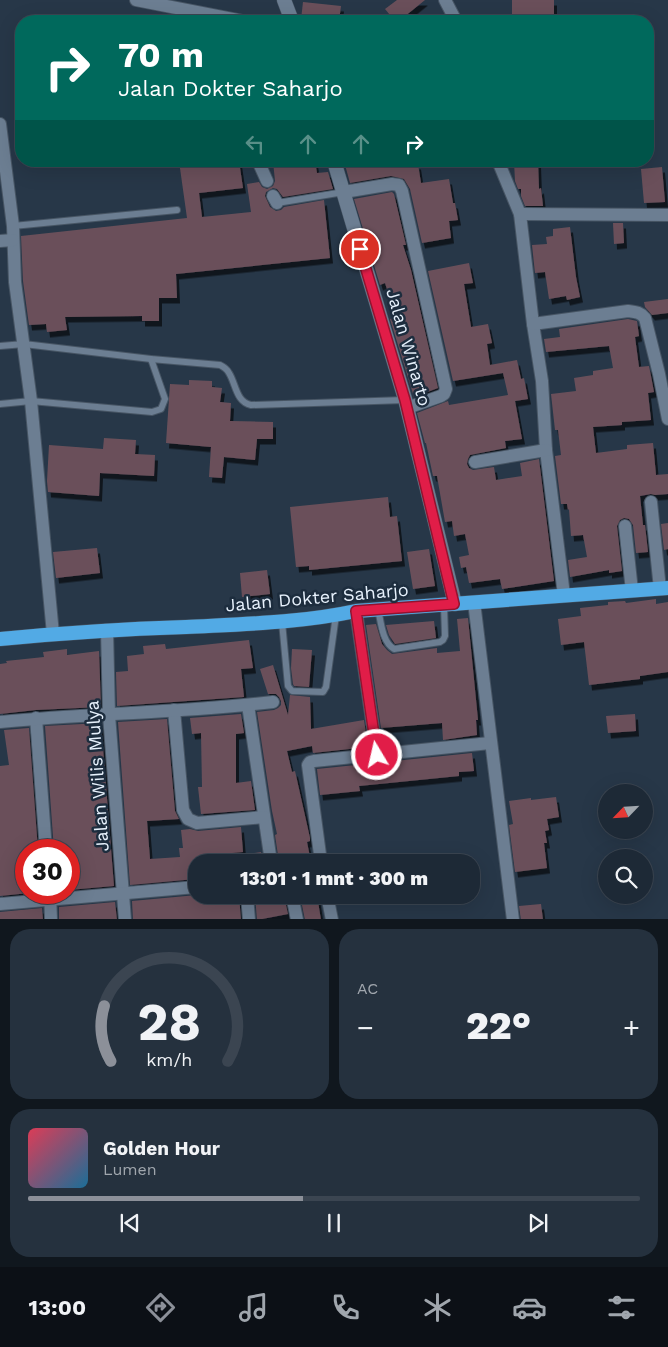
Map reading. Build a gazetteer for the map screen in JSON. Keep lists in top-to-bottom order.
{
  "streets": {
    "highway": ["Jalan Dokter Saharjo"],
    "street": ["Jalan Winarto", "Jalan Wilis Mulya"]
  },
  "crossings": [
    ["Jalan Winarto", "Jalan Dokter Saharjo"],
    ["Jalan Dokter Saharjo", "Jalan Wilis Mulya"]
  ],
  "north": "bottom left",
  "page": {
    "turn": ["70 m", "Jalan Dokter Saharjo"],
    "limit": "30",
    "trip": "13:01 · 1 mnt · 300 m",
    "tile": "AC",
    "heat": ["−", "22°", "+"],
    "song": ["Golden Hour", "Lumen"],
    "tabs": "13:00",
    "gauge": ["28", "km/h"]
  }
}
